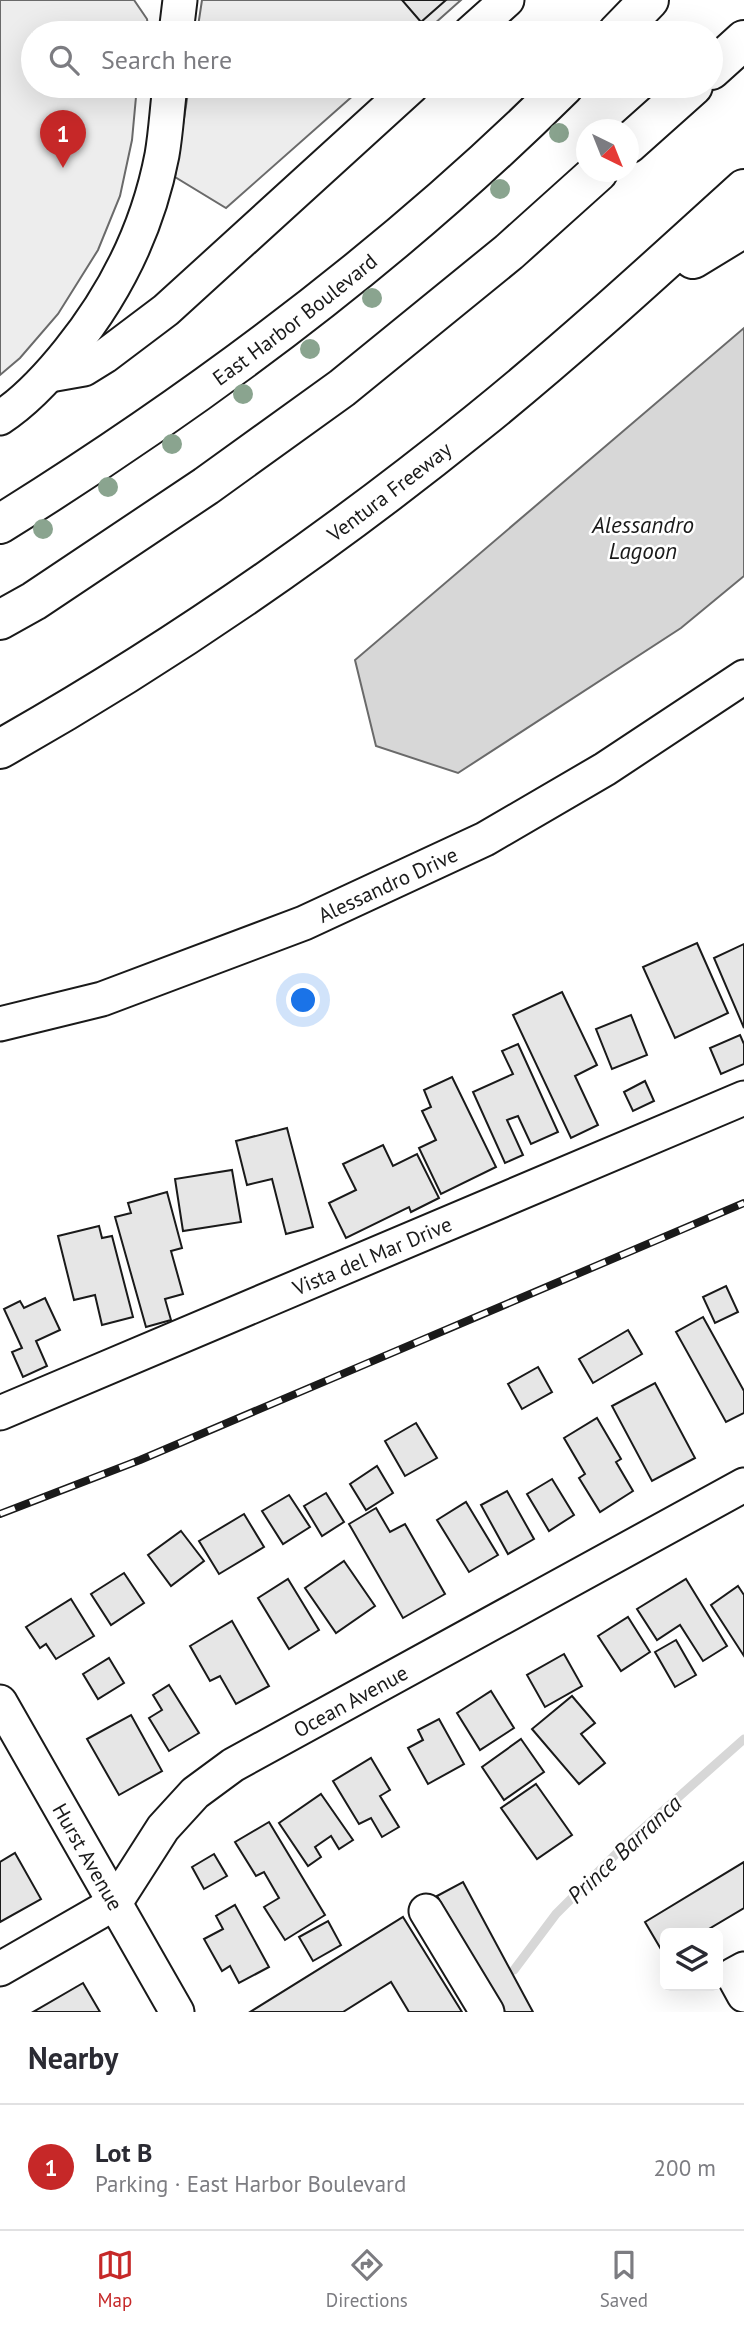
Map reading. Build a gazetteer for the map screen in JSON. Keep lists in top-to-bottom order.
{
  "streets": {
    "main road": ["East Harbor Boulevard", "Ventura Freeway"],
    "street": [
      "Alessandro Drive",
      "Vista del Mar Drive",
      "Ocean Avenue",
      "Hurst Avenue"
    ]
  },
  "crossings": [
    ["Ocean Avenue", "Hurst Avenue"]
  ],
  "water": ["Alessandro Lagoon", "Prince Barranca"],
  "north": "bottom right",
  "page": {
    "search": "Search here",
    "pins": "1",
    "heading": "Nearby",
    "list": [
      {
        "mark": "1",
        "name": "Lot B",
        "note": "Parking · East Harbor Boulevard",
        "value": "200 m"
      }
    ],
    "nav": ["Map", "Directions", "Saved"]
  }
}
